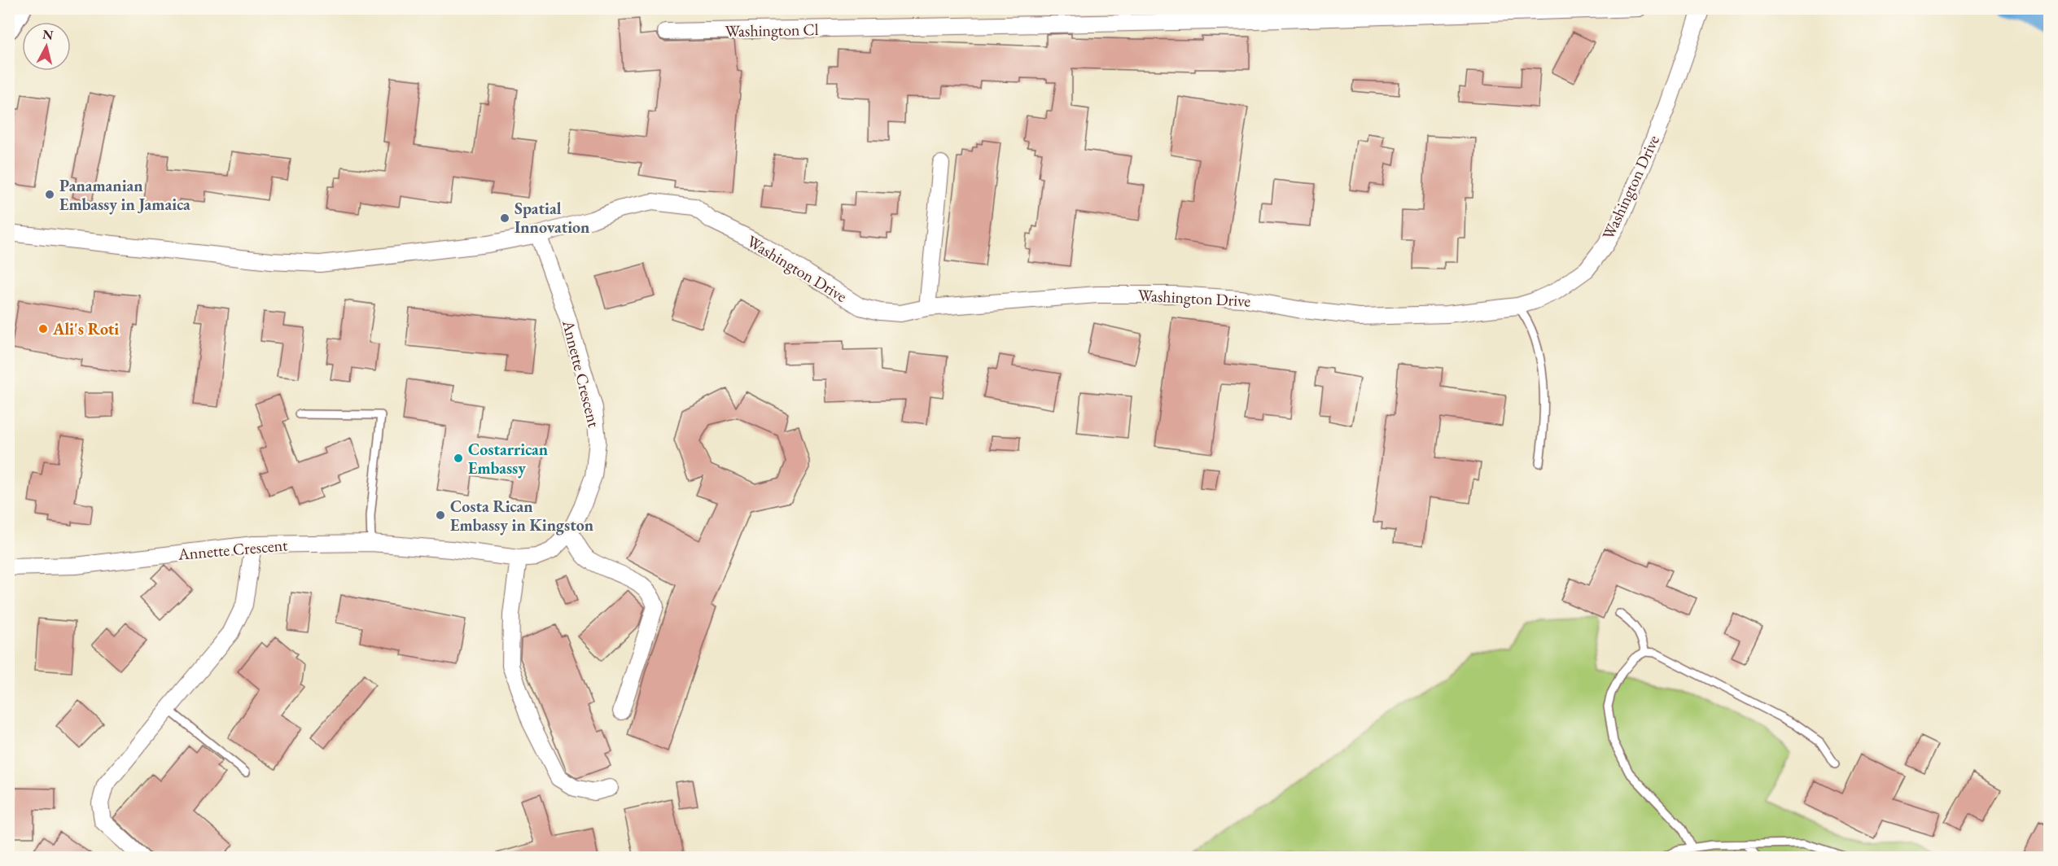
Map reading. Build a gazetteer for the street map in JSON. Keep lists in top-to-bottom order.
{
  "streets": {
    "street": ["Washington Cl", "Washington Drive", "Annette Crescent"]
  },
  "crossings": [
    ["Washington Drive", "Annette Crescent"]
  ],
  "places": [
    "Panamanian Embassy in Jamaica",
    "Spatial Innovation",
    "Ali's Roti",
    "Costarrican Embassy",
    "Costa Rican Embassy in Kingston"
  ],
  "north": "top"
}
